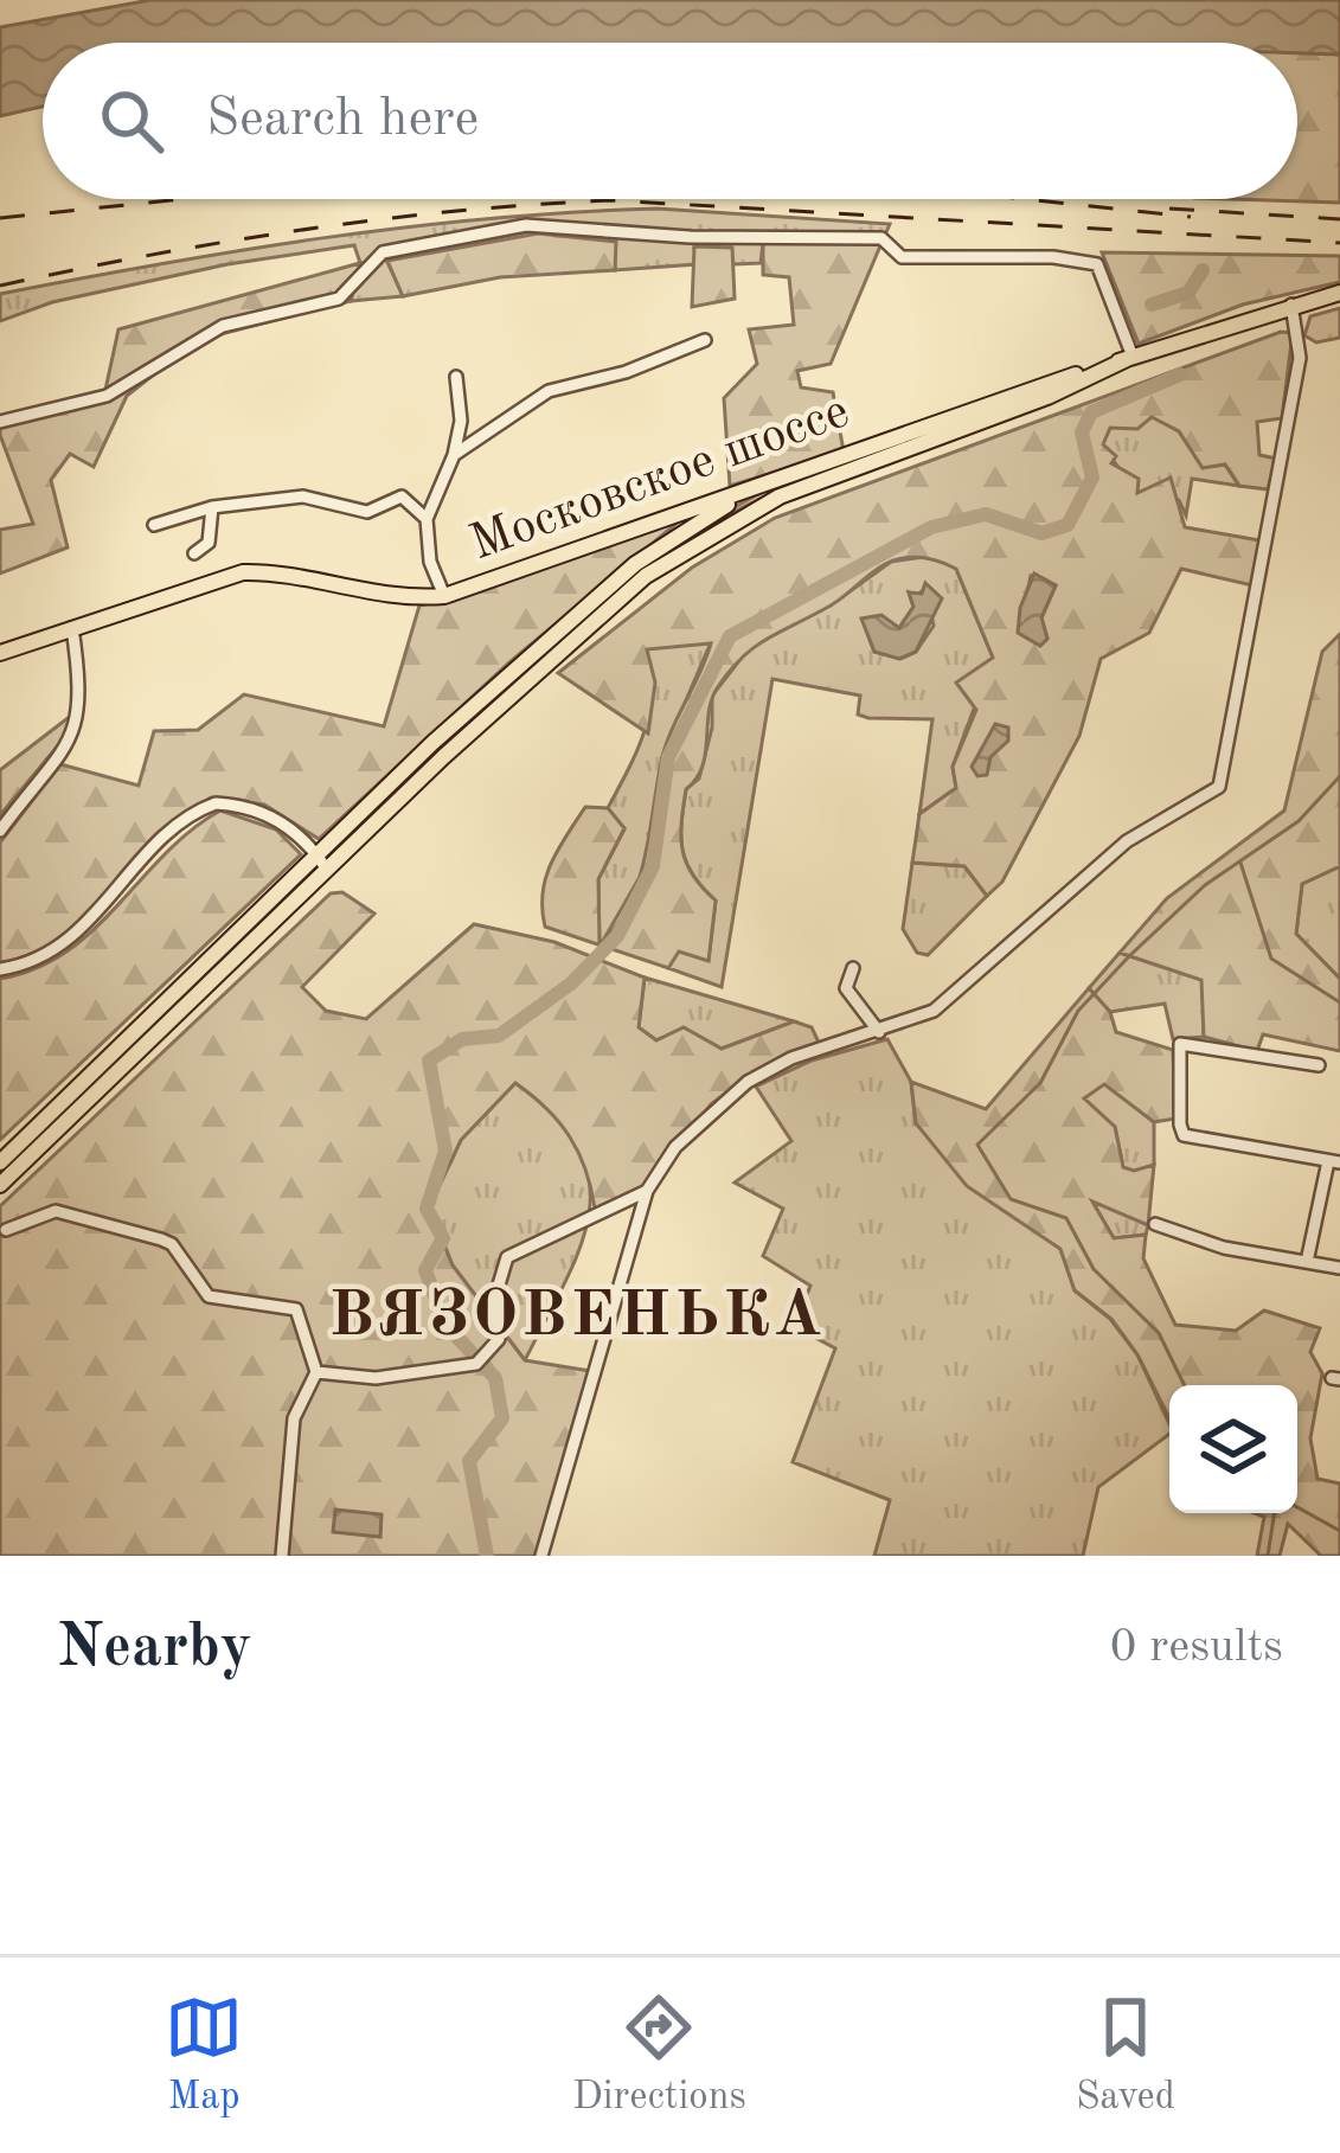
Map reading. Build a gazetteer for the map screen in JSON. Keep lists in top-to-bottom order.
{
  "streets": {
    "main road": ["Московское шоссе"]
  },
  "districts": ["ВЯЗОВЕНЬКА"],
  "page": {
    "search": "Search here",
    "heading": ["Nearby", "0 results"],
    "nav": ["Map", "Directions", "Saved"]
  }
}
